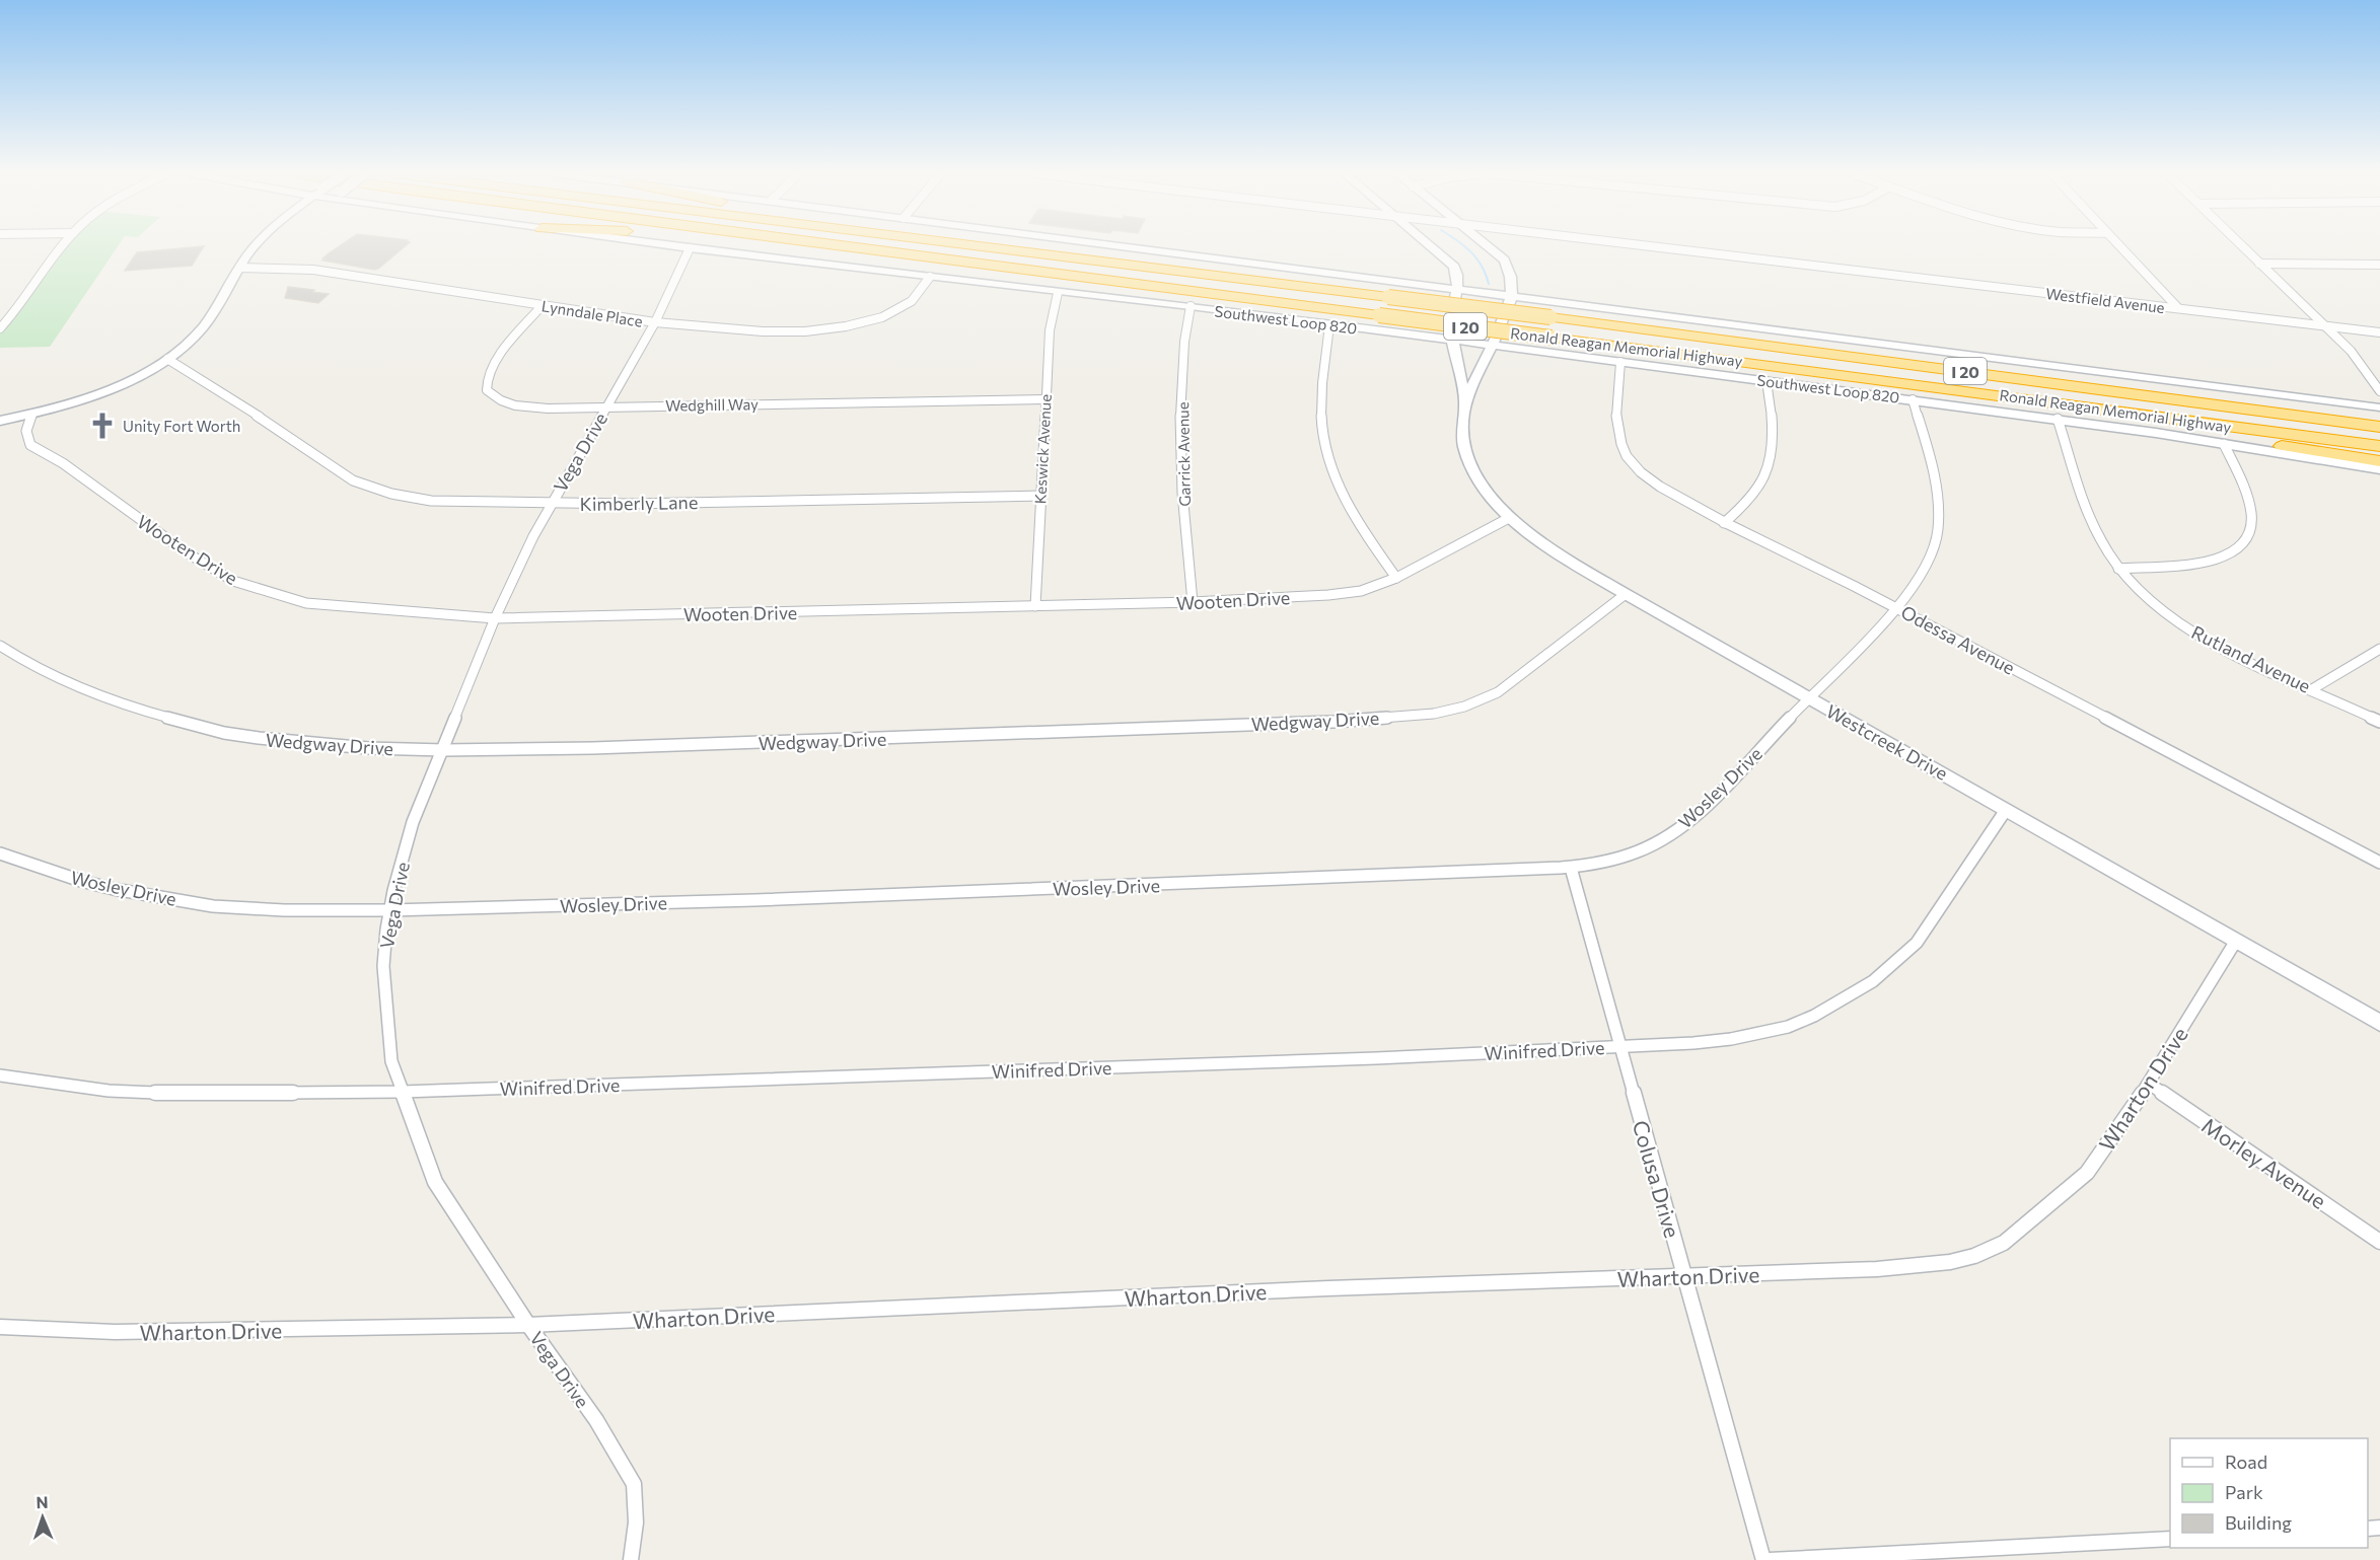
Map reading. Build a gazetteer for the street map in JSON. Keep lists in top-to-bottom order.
{
  "streets": {
    "highway": ["I 20", "Ronald Reagan Memorial Highway"],
    "main road": ["Southwest Loop 820", "Westcreek Drive"],
    "street": [
      "Westfield Avenue",
      "Lynndale Place",
      "Wedghill Way",
      "Keswick Avenue",
      "Vega Drive",
      "Garrick Avenue",
      "Kimberly Lane",
      "Wooten Drive",
      "Odessa Avenue",
      "Rutland Avenue",
      "Wedgway Drive",
      "Wosley Drive",
      "Winifred Drive",
      "Wharton Drive",
      "Morley Avenue",
      "Colusa Drive"
    ]
  },
  "crossings": [
    ["Lynndale Place", "Southwest Loop 820"],
    ["Lynndale Place", "Wedghill Way"],
    ["Lynndale Place", "Vega Drive"],
    ["Southwest Loop 820", "Keswick Avenue"],
    ["Southwest Loop 820", "Vega Drive"],
    ["Southwest Loop 820", "Garrick Avenue"],
    ["Southwest Loop 820", "Odessa Avenue"],
    ["Southwest Loop 820", "Rutland Avenue"],
    ["Southwest Loop 820", "Westcreek Drive"],
    ["Southwest Loop 820", "Wosley Drive"],
    ["Wedghill Way", "Keswick Avenue"],
    ["Wedghill Way", "Vega Drive"],
    ["Keswick Avenue", "Kimberly Lane"],
    ["Keswick Avenue", "Wooten Drive"],
    ["Vega Drive", "Kimberly Lane"],
    ["Vega Drive", "Wooten Drive"],
    ["Vega Drive", "Wedgway Drive"],
    ["Vega Drive", "Wosley Drive"],
    ["Vega Drive", "Winifred Drive"],
    ["Vega Drive", "Wharton Drive"],
    ["Garrick Avenue", "Wooten Drive"],
    ["Wooten Drive", "Westcreek Drive"],
    ["Odessa Avenue", "Wosley Drive"],
    ["Wedgway Drive", "Westcreek Drive"],
    ["Westcreek Drive", "Wosley Drive"],
    ["Westcreek Drive", "Winifred Drive"],
    ["Westcreek Drive", "Wharton Drive"],
    ["Wosley Drive", "Colusa Drive"],
    ["Winifred Drive", "Colusa Drive"],
    ["Wharton Drive", "Morley Avenue"],
    ["Wharton Drive", "Colusa Drive"]
  ],
  "places": {
    "church": ["Unity Fort Worth"]
  },
  "legend": ["Road", "Park", "Building"],
  "north": "top"
}
